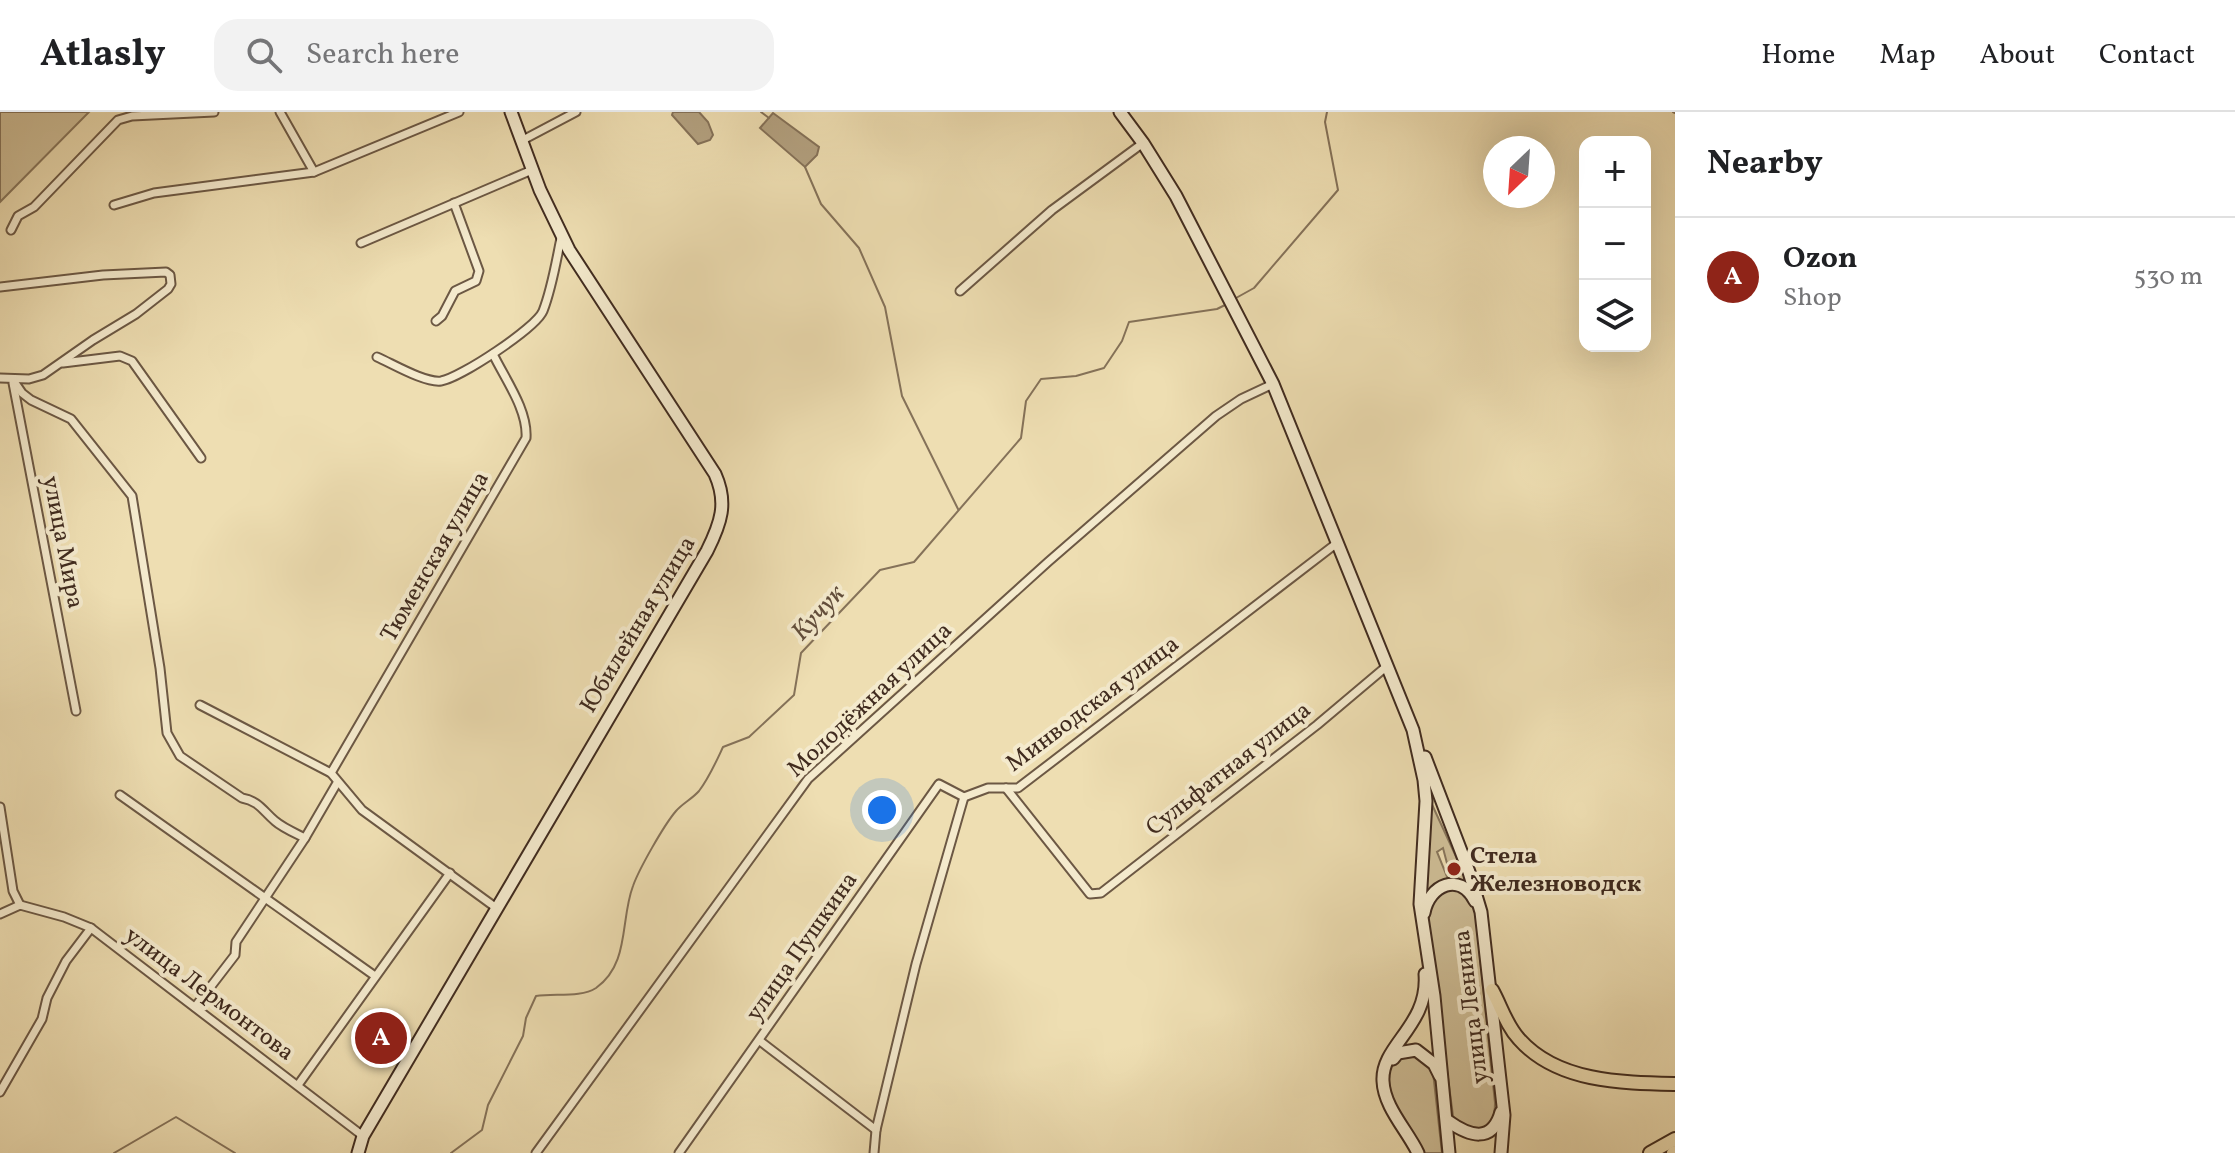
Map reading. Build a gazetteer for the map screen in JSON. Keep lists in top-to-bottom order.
{
  "streets": {
    "main road": ["Юбилейная улица", "улица Ленина"],
    "street": [
      "улица Мира",
      "Тюменская улица",
      "Молодёжная улица",
      "Минводская улица",
      "Сульфатная улица",
      "улица Пушкина",
      "улица Лермонтова"
    ]
  },
  "crossings": [
    ["Юбилейная улица", "улица Лермонтова"],
    ["Минводская улица", "Сульфатная улица"],
    ["Минводская улица", "улица Пушкина"]
  ],
  "water": ["Кучук"],
  "places": ["Стела Железноводск"],
  "north": "bottom left",
  "page": {
    "header": "Atlasly",
    "search": "Search here",
    "nav": [
      "Home",
      "Map",
      "About",
      "Contact"
    ],
    "heading": "Nearby",
    "map_buttons": ["+", "−"],
    "list": [
      {
        "mark": "A",
        "name": "Ozon",
        "note": "Shop",
        "value": "530 m"
      }
    ],
    "pins": "A"
  }
}
